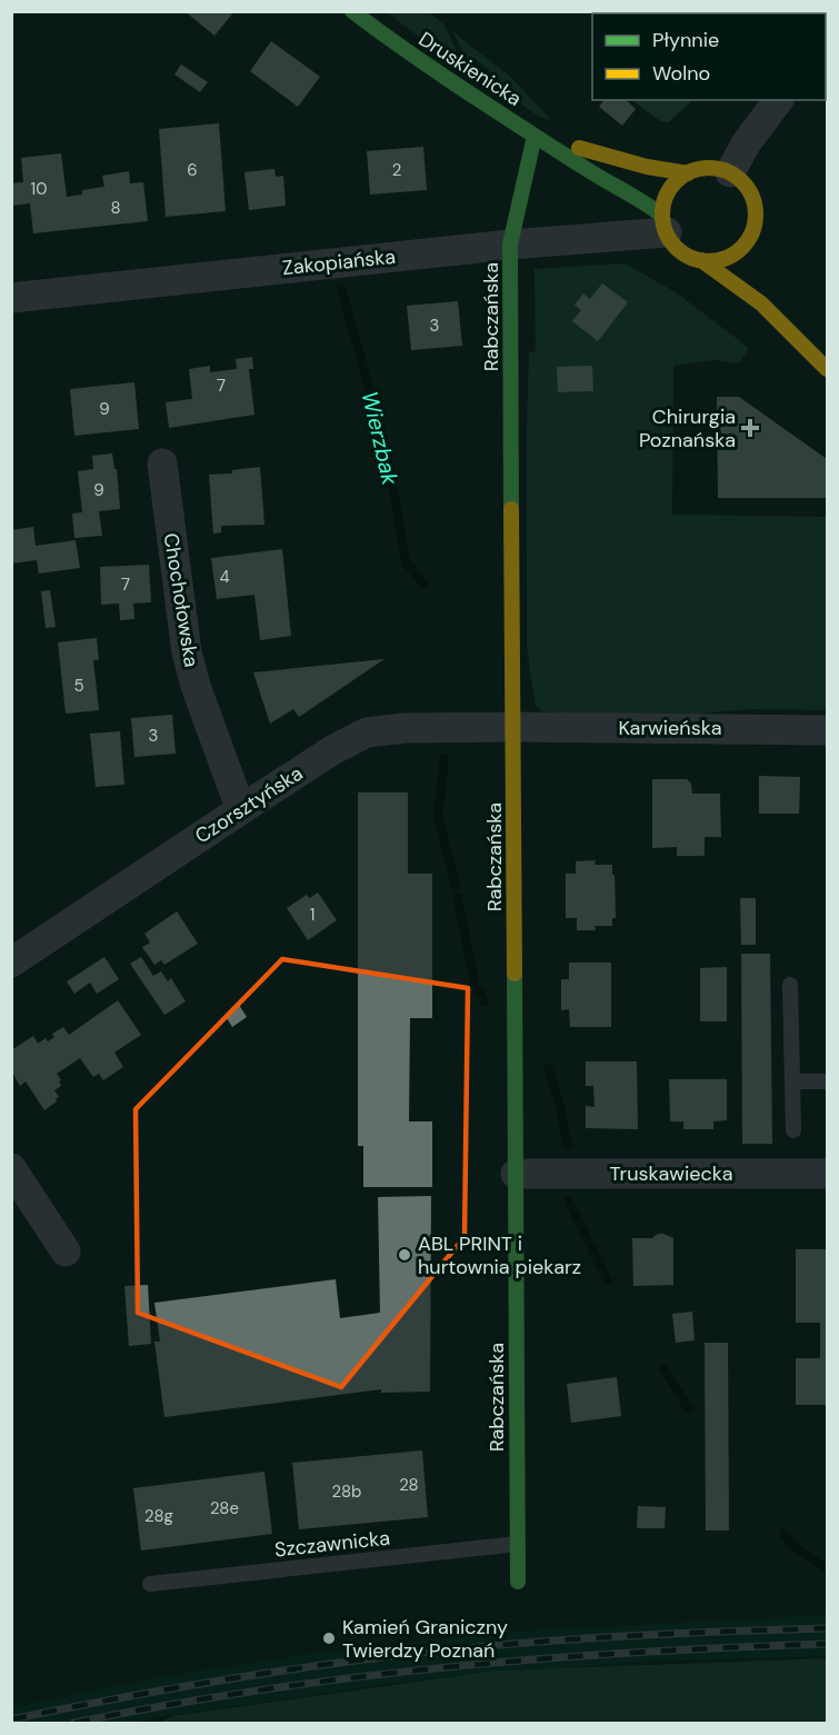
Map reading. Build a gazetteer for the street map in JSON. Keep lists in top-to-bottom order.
{
  "streets": {
    "street": [
      "Druskienicka",
      "Zakopiańska",
      "Rabczańska",
      "Chochołowska",
      "Karwieńska",
      "Czorsztyńska",
      "Truskawiecka"
    ],
    "lane": ["Szczawnicka"]
  },
  "crossings": [
    ["Druskienicka", "Zakopiańska"],
    ["Druskienicka", "Rabczańska"],
    ["Zakopiańska", "Rabczańska"],
    ["Rabczańska", "Karwieńska"],
    ["Rabczańska", "Czorsztyńska"],
    ["Rabczańska", "Truskawiecka"],
    ["Rabczańska", "Szczawnicka"],
    ["Chochołowska", "Czorsztyńska"],
    ["Karwieńska", "Czorsztyńska"]
  ],
  "water": ["Wierzbak"],
  "places": {
    "health": ["Chirurgia Poznańska"],
    "other": ["ABL PRINT i hurtownia piekarz", "Kamień Graniczny Twierdzy Poznań"]
  },
  "house_numbers": [
    "6",
    "2",
    "10",
    "8",
    "3",
    "7",
    "9",
    "9",
    "4",
    "7",
    "5",
    "3",
    "1",
    "28",
    "28b",
    "28e",
    "28g"
  ],
  "legend": ["Płynnie", "Wolno"]
}
